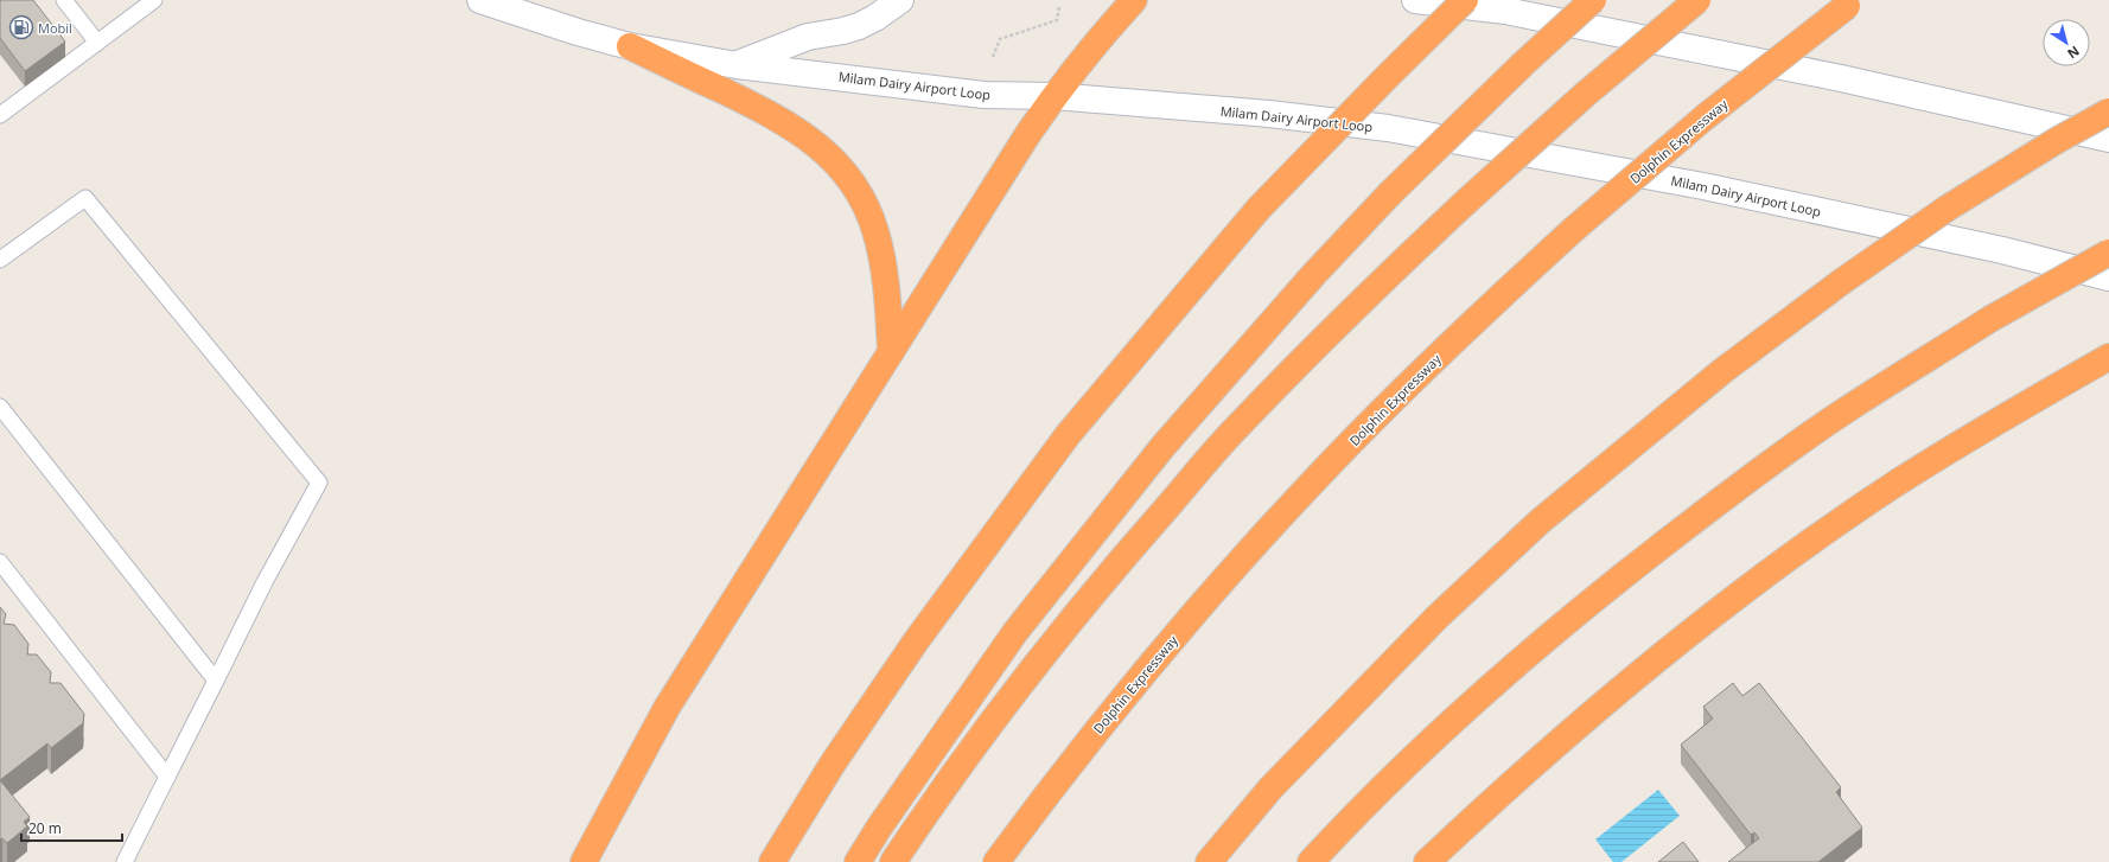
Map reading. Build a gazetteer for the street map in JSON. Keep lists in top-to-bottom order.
{
  "streets": {
    "highway": ["Dolphin Expressway"],
    "main road": ["Milam Dairy Airport Loop"]
  },
  "places": {
    "fuel station": ["Mobil"]
  },
  "scale_bar": "20 m",
  "north": "bottom right"
}
